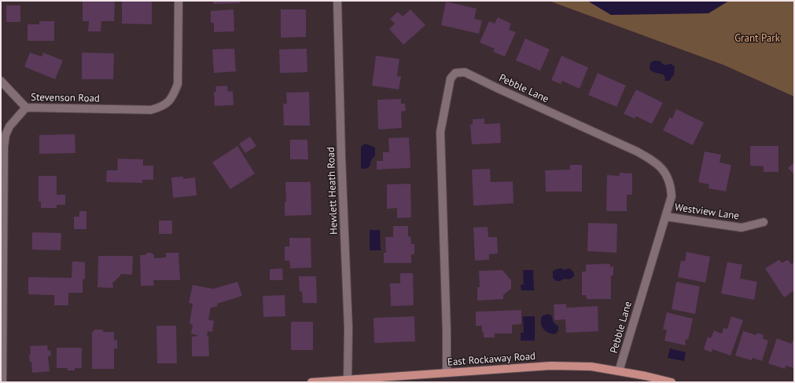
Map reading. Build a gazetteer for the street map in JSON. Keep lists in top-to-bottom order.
{
  "streets": {
    "main road": ["East Rockaway Road"],
    "street": [
      "Pebble Lane",
      "Stevenson Road",
      "Hewlett Heath Road",
      "Westview Lane"
    ]
  },
  "crossings": [
    ["Pebble Lane", "Westview Lane"],
    ["Pebble Lane", "East Rockaway Road"],
    ["Hewlett Heath Road", "East Rockaway Road"]
  ],
  "parks": ["Grant Park"]
}
